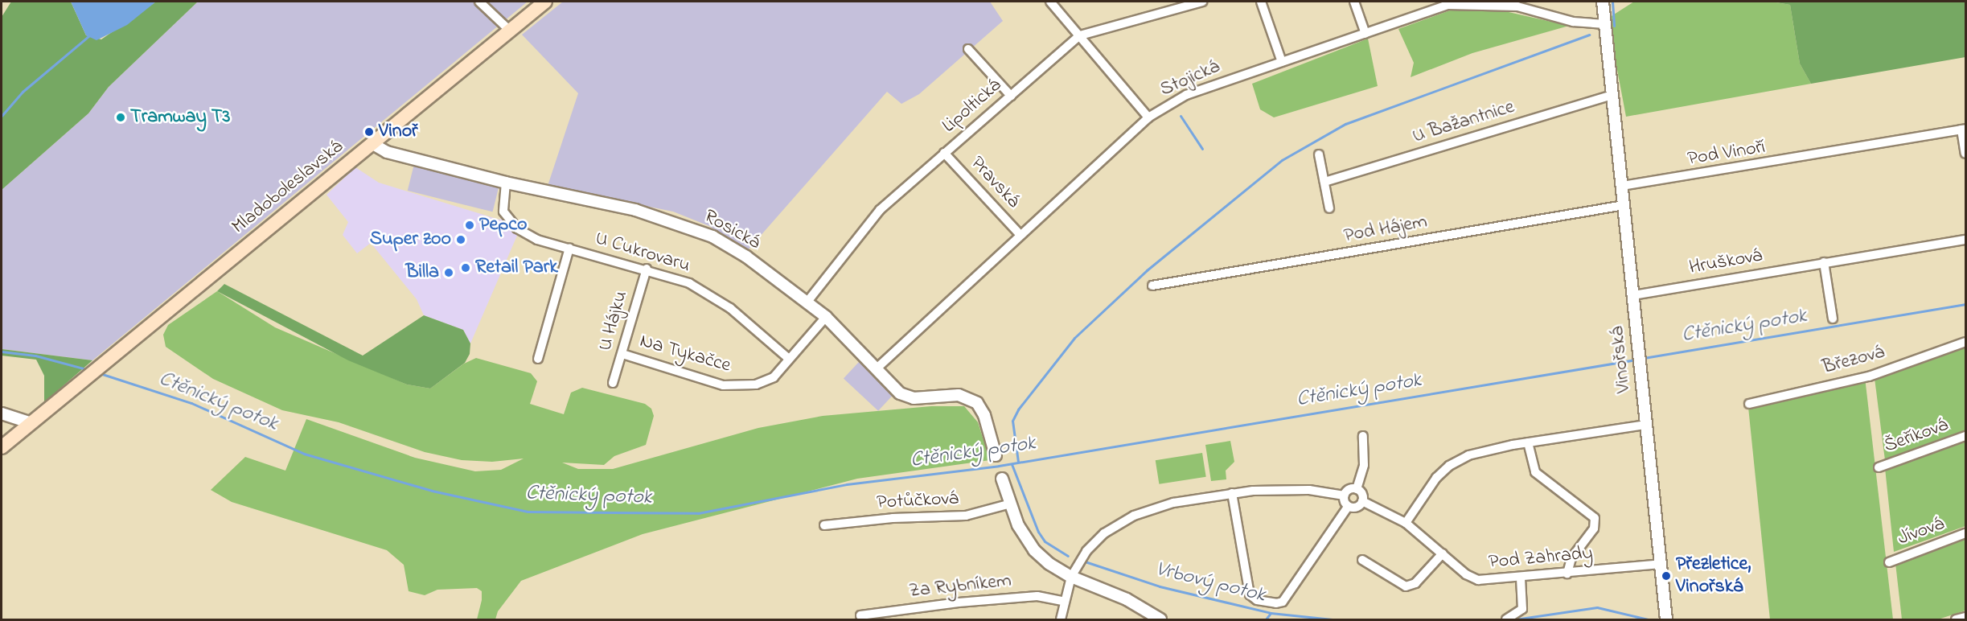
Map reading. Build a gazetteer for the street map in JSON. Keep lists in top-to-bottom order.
{
  "streets": {
    "main road": ["Mladoboleslavská"],
    "street": [
      "Stojická",
      "Lipoltická",
      "U Bažantnice",
      "Pod Vinoří",
      "Pravská",
      "Pod Hájem",
      "Rosická",
      "U Cukrovaru",
      "Hrušková",
      "U Hájku",
      "Na Tykačce",
      "Vinořská",
      "Březová",
      "Šeříková",
      "Potůčková",
      "Jívová",
      "Pod Zahrady",
      "Za Rybníkem"
    ]
  },
  "crossings": [
    ["Stojická", "Pravská"],
    ["Stojická", "Rosická"],
    ["Stojická", "Vinořská"],
    ["Lipoltická", "Pravská"],
    ["Lipoltická", "Rosická"],
    ["U Bažantnice", "Vinořská"],
    ["Pod Vinoří", "Vinořská"],
    ["Mladoboleslavská", "Rosická"],
    ["Pod Hájem", "Vinořská"],
    ["Rosická", "U Cukrovaru"],
    ["Rosická", "Na Tykačce"],
    ["U Cukrovaru", "U Hájku"],
    ["U Cukrovaru", "Na Tykačce"],
    ["Hrušková", "Vinořská"],
    ["U Hájku", "Na Tykačce"],
    ["Vinořská", "Pod Zahrady"]
  ],
  "water": ["Ctěnický potok", "Vrbový potok"],
  "places": [
    "Tramway T3",
    "Vinoř",
    "Pepco",
    "Super zoo",
    "Retail Park",
    "Billa",
    "Přezletice, Vinořská"
  ]
}
